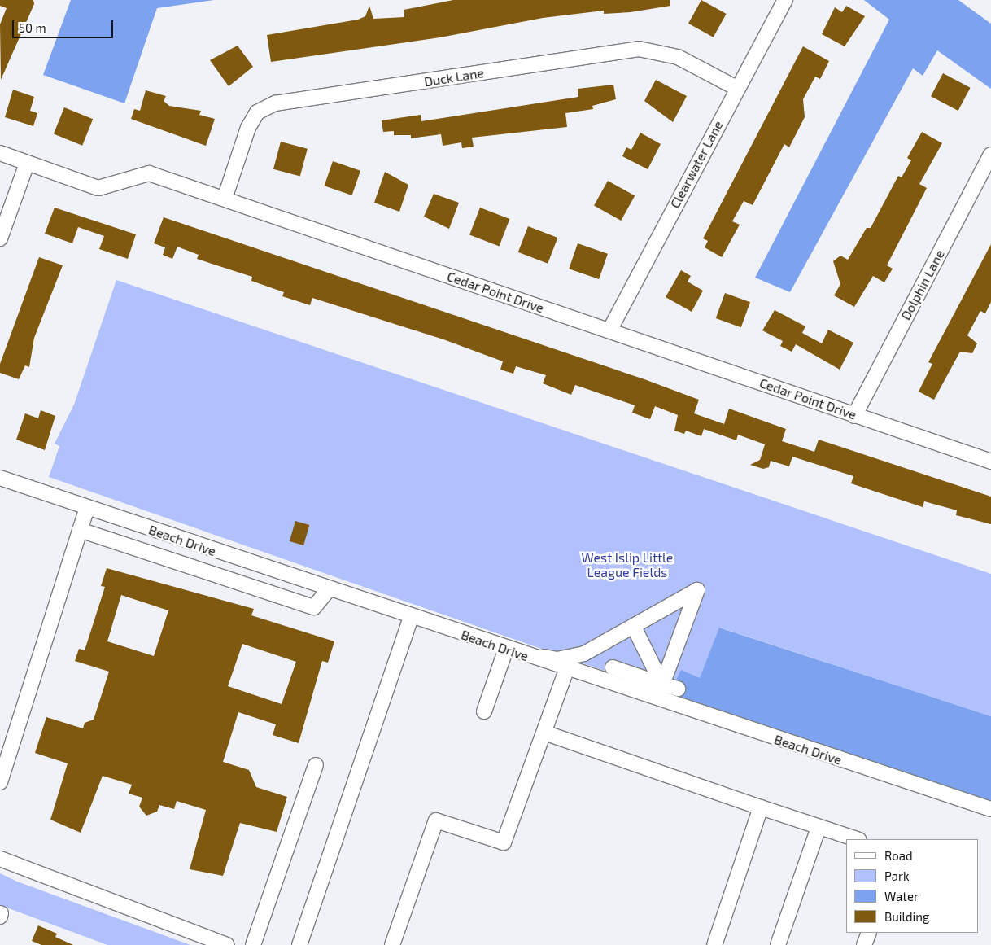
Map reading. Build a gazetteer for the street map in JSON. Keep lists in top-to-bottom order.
{
  "streets": {
    "street": [
      "Duck Lane",
      "Clearwater Lane",
      "Dolphin Lane",
      "Cedar Point Drive",
      "Beach Drive"
    ]
  },
  "crossings": [
    ["Duck Lane", "Clearwater Lane"],
    ["Duck Lane", "Cedar Point Drive"],
    ["Clearwater Lane", "Cedar Point Drive"],
    ["Dolphin Lane", "Cedar Point Drive"]
  ],
  "parks": ["West Islip Little League Fields"],
  "legend": [
    "Road",
    "Park",
    "Water",
    "Building"
  ],
  "scale_bar": "50 m"
}
